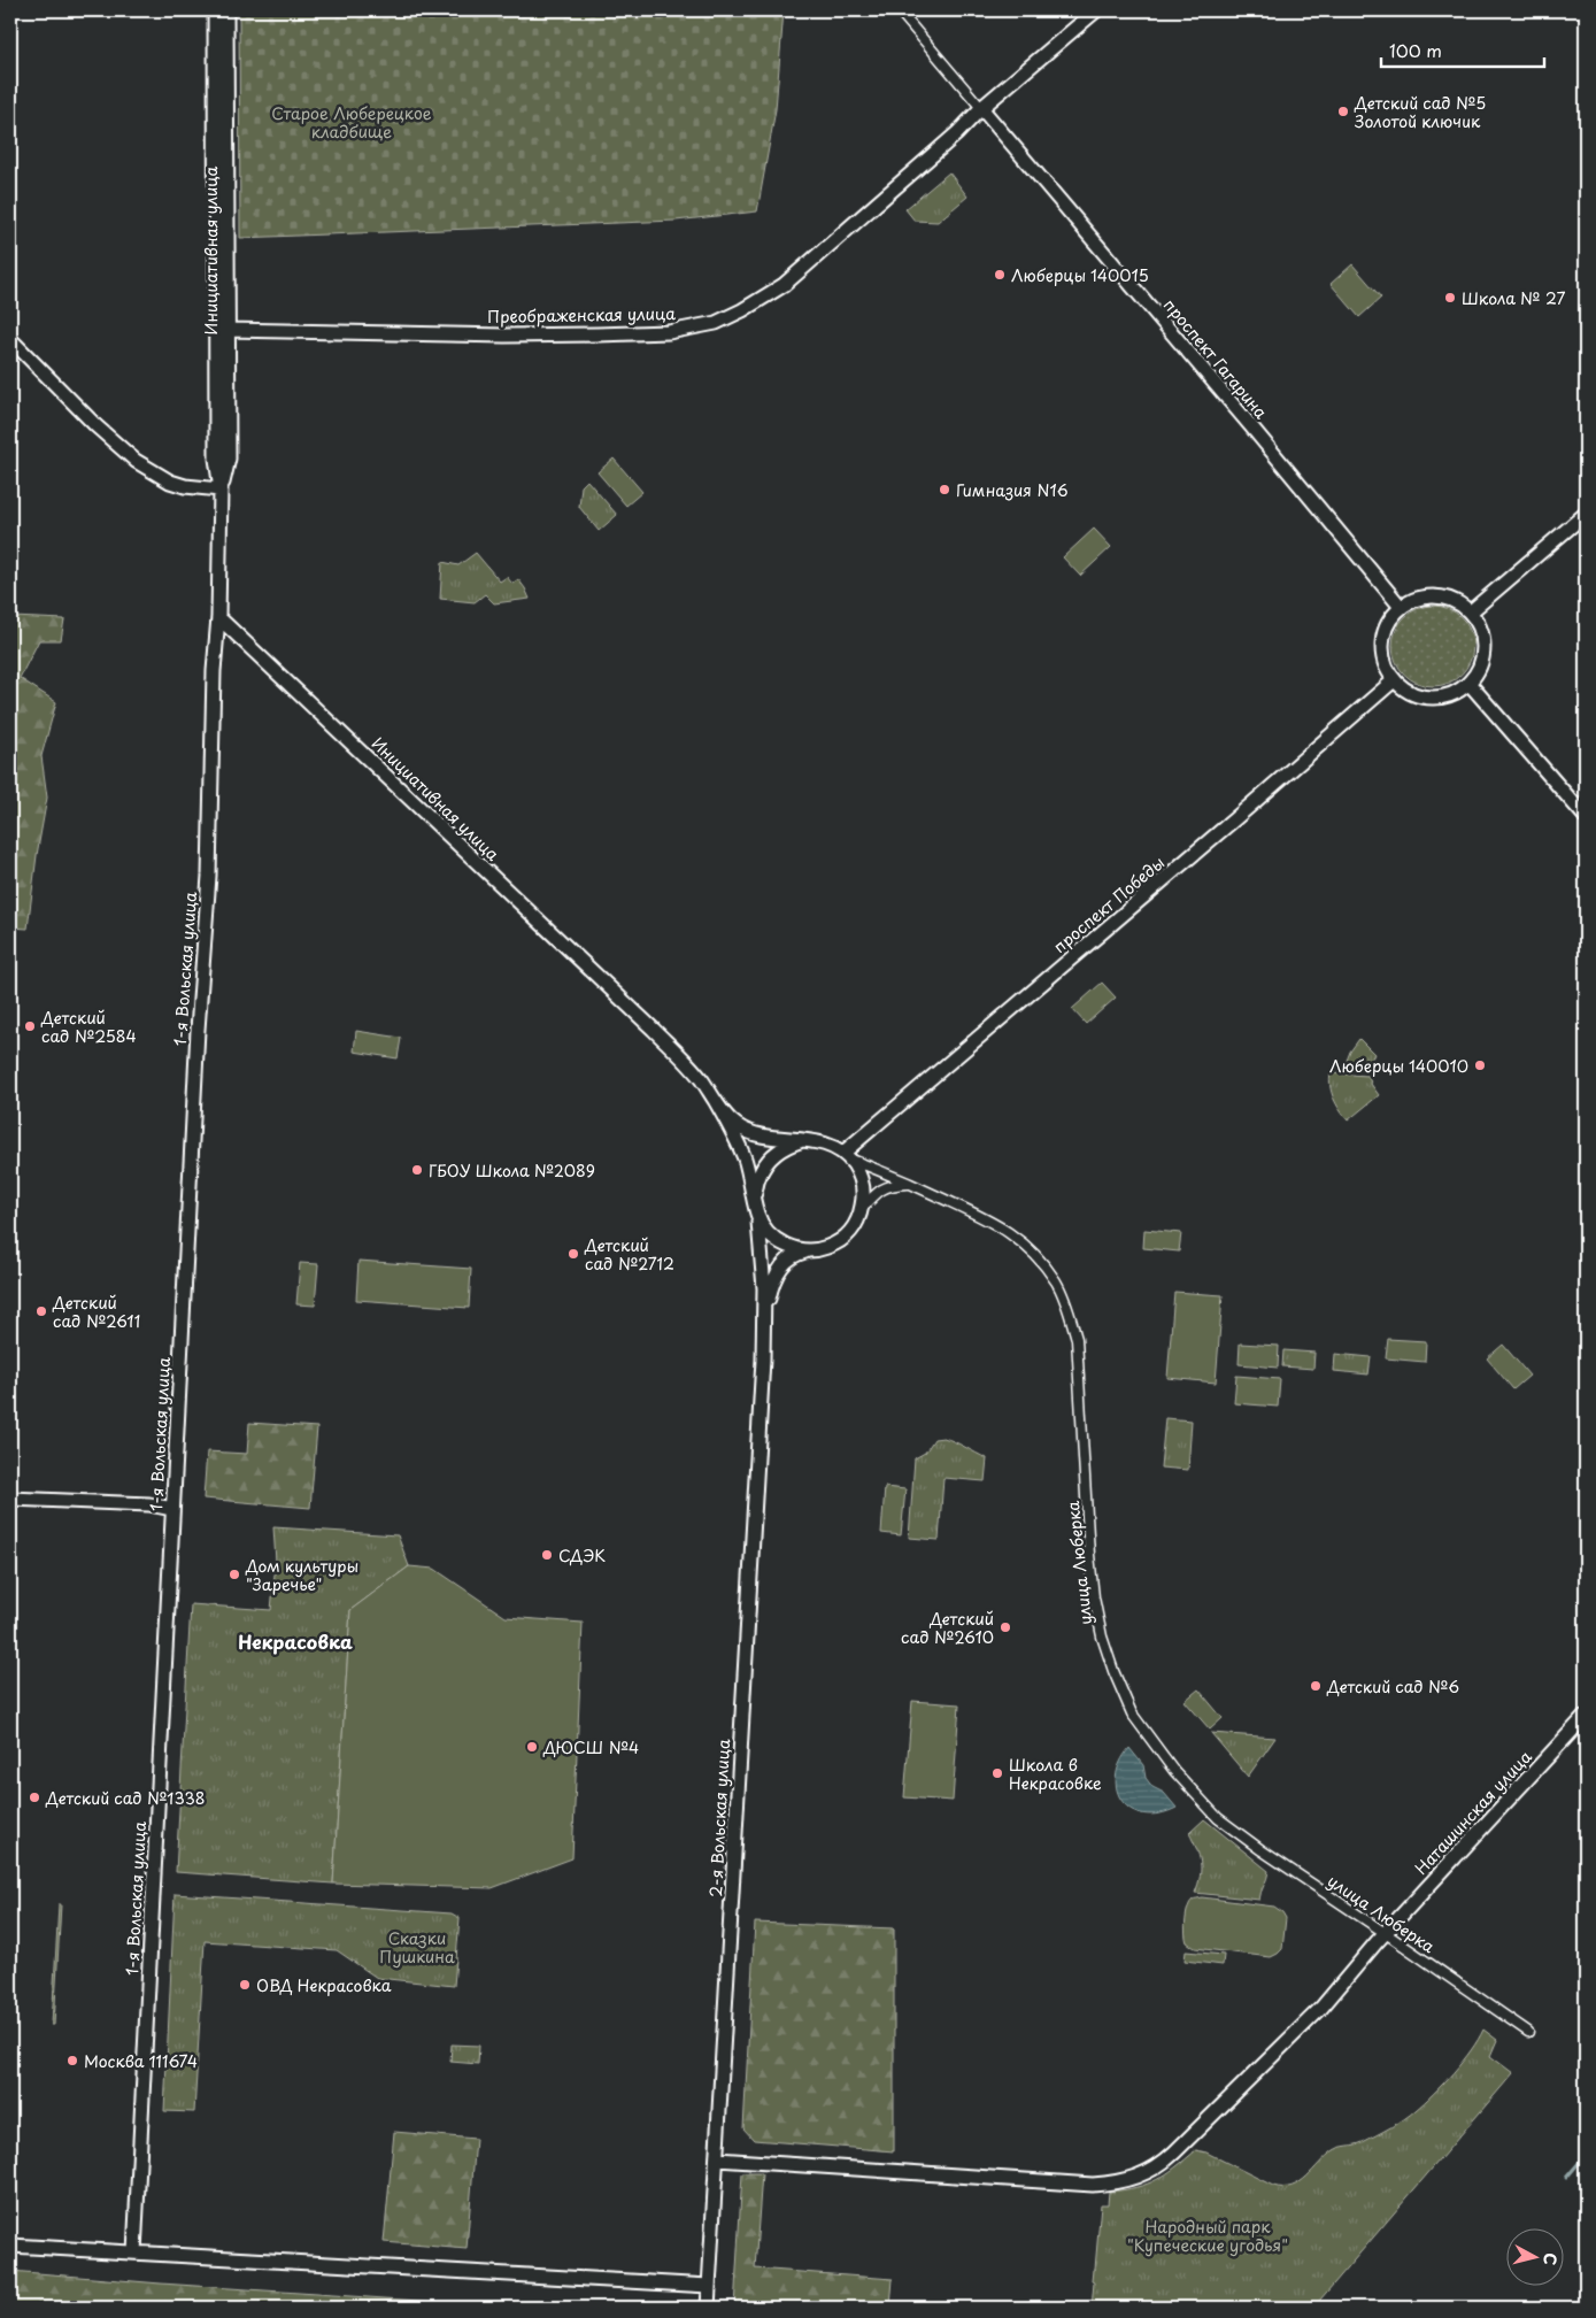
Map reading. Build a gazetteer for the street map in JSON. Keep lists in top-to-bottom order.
{
  "streets": {
    "street": [
      "Инициативная улица",
      "Преображенская улица",
      "проспект Гагарина",
      "проспект Победы",
      "1-я Вольская улица",
      "улица Люберка",
      "Наташинская улица",
      "2-я Вольская улица"
    ]
  },
  "crossings": [
    ["Инициативная улица", "Преображенская улица"],
    ["Инициативная улица", "проспект Победы"],
    ["Инициативная улица", "1-я Вольская улица"],
    ["Инициативная улица", "улица Люберка"],
    ["Инициативная улица", "2-я Вольская улица"],
    ["Преображенская улица", "проспект Гагарина"],
    ["проспект Гагарина", "проспект Победы"],
    ["проспект Победы", "улица Люберка"],
    ["проспект Победы", "2-я Вольская улица"],
    ["улица Люберка", "Наташинская улица"],
    ["улица Люберка", "2-я Вольская улица"],
    ["Наташинская улица", "2-я Вольская улица"]
  ],
  "districts": ["Некрасовка"],
  "parks": ["Старое Люберецкое кладбище", "Сказки Пушкина", "Народный парк \"Купеческие угодья\""],
  "places": [
    "Детский сад №5 Золотой ключик",
    "Люберцы 140015",
    "Школа № 27",
    "Гимназия N16",
    "Детский сад №2584",
    "Люберцы 140010",
    "ГБОУ Школа №2089",
    "Детский сад №2712",
    "Детский сад №2611",
    "СДЭК",
    "Дом культуры \"Заречье\"",
    "Детский сад №2610",
    "Детский сад №6",
    "ДЮСШ №4",
    "Школа в Некрасовке",
    "Детский сад №1338",
    "ОВД Некрасовка",
    "Москва 111674"
  ],
  "scale_bar": "100 m",
  "north": "right"
}
